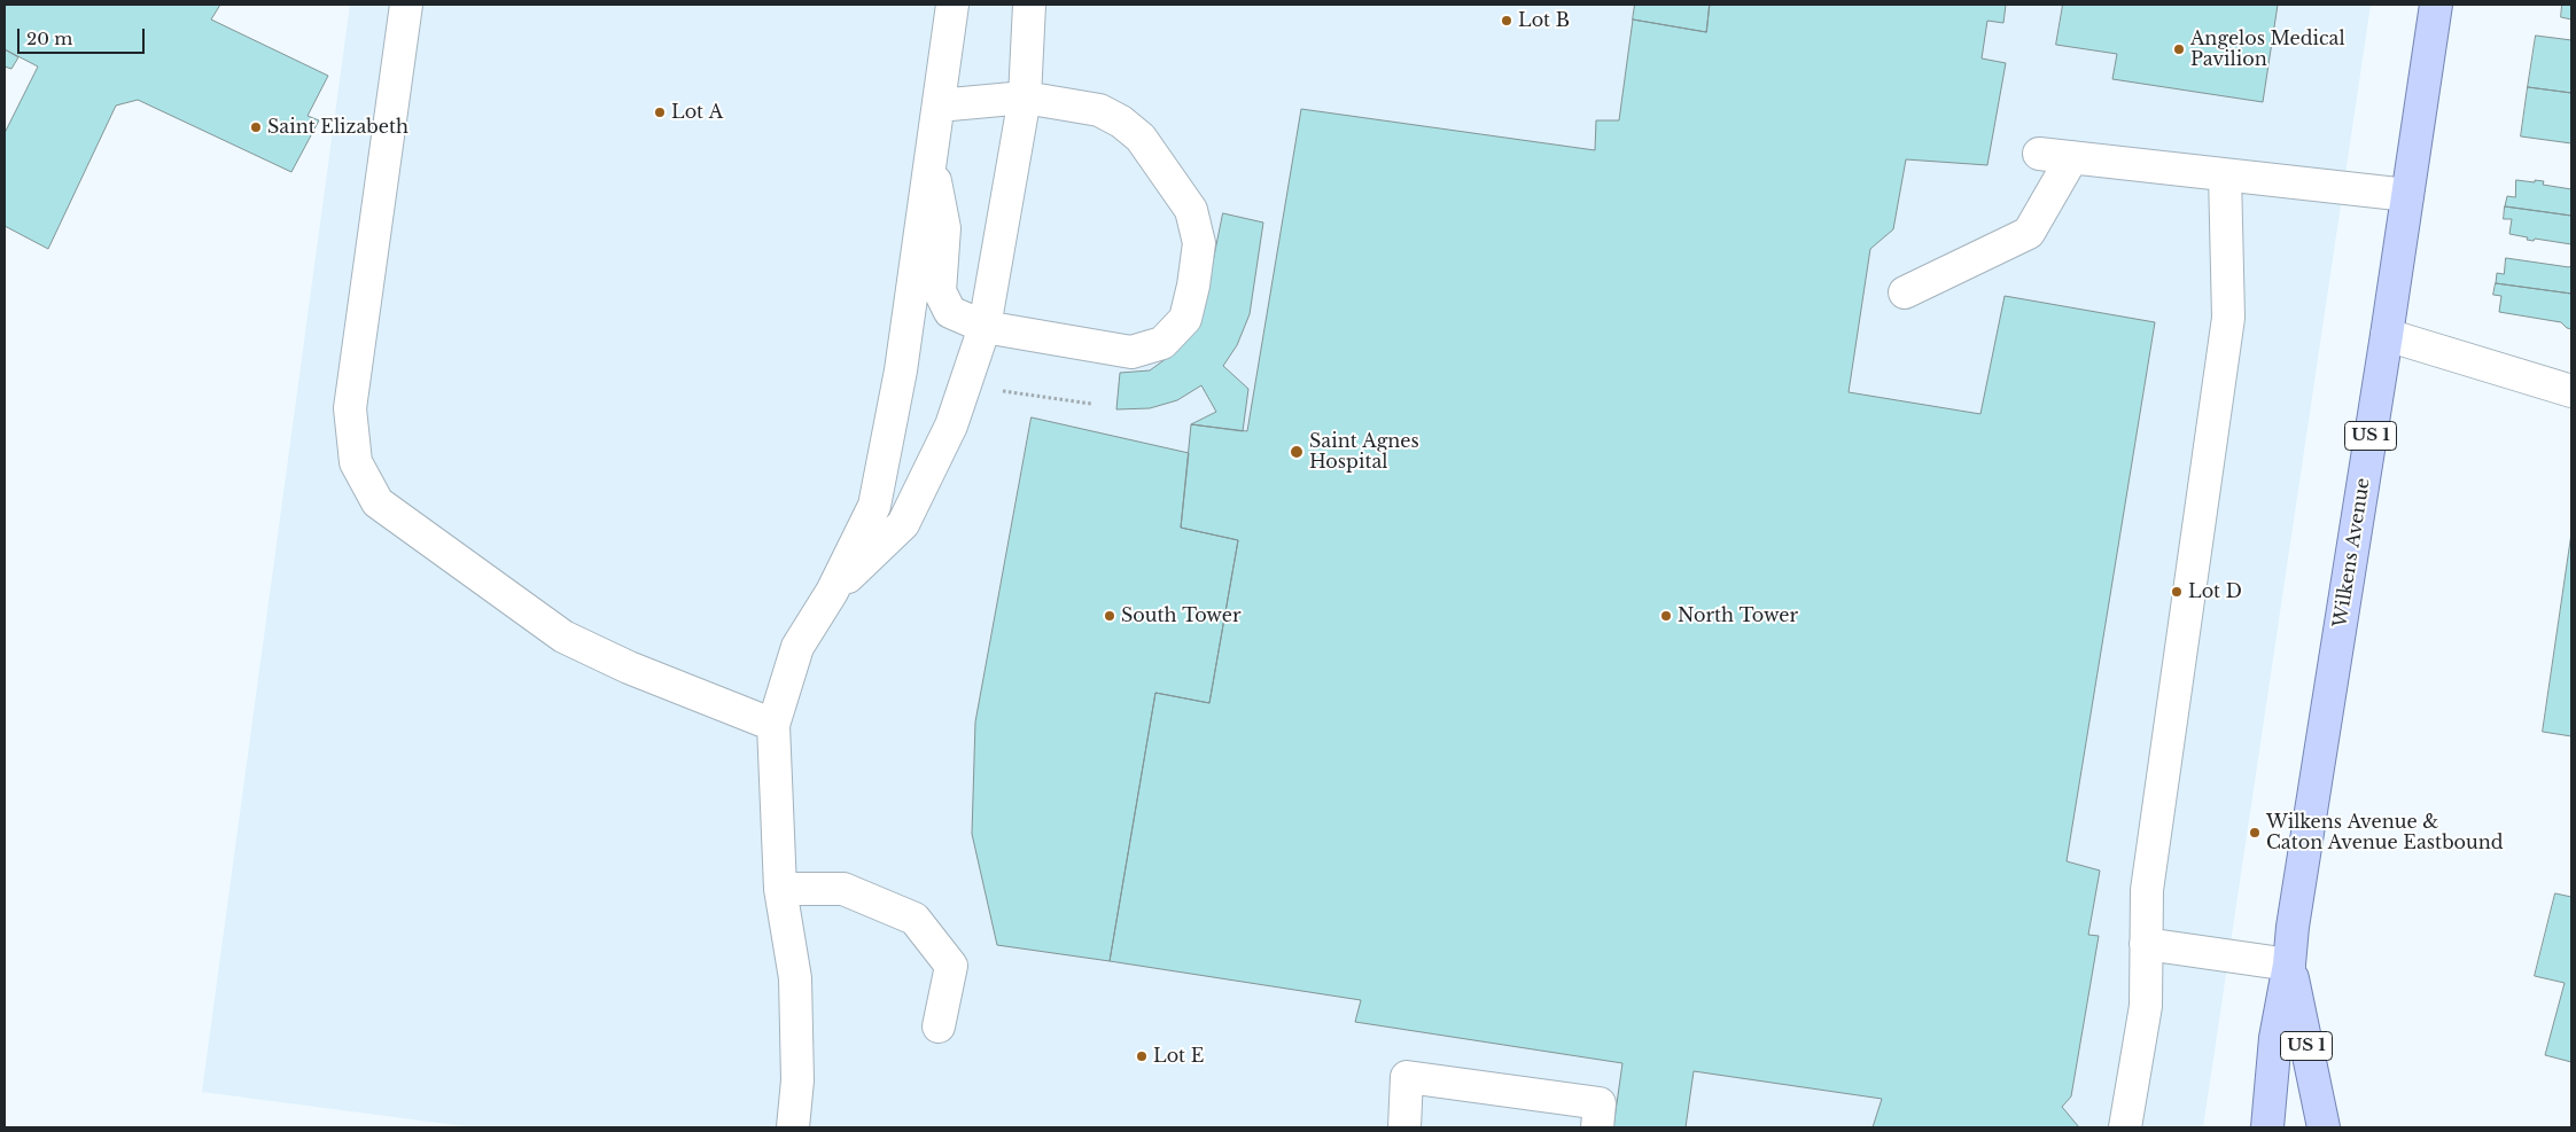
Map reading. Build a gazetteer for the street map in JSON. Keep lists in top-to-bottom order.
{
  "streets": {
    "main road": ["US 1", "Wilkens Avenue"]
  },
  "places": [
    "Lot B",
    "Angelos Medical Pavilion",
    "Lot A",
    "Saint Elizabeth",
    "Saint Agnes Hospital",
    "Lot D",
    "South Tower",
    "North Tower",
    "Wilkens Avenue & Caton Avenue Eastbound",
    "Lot E"
  ],
  "scale_bar": "20 m"
}
